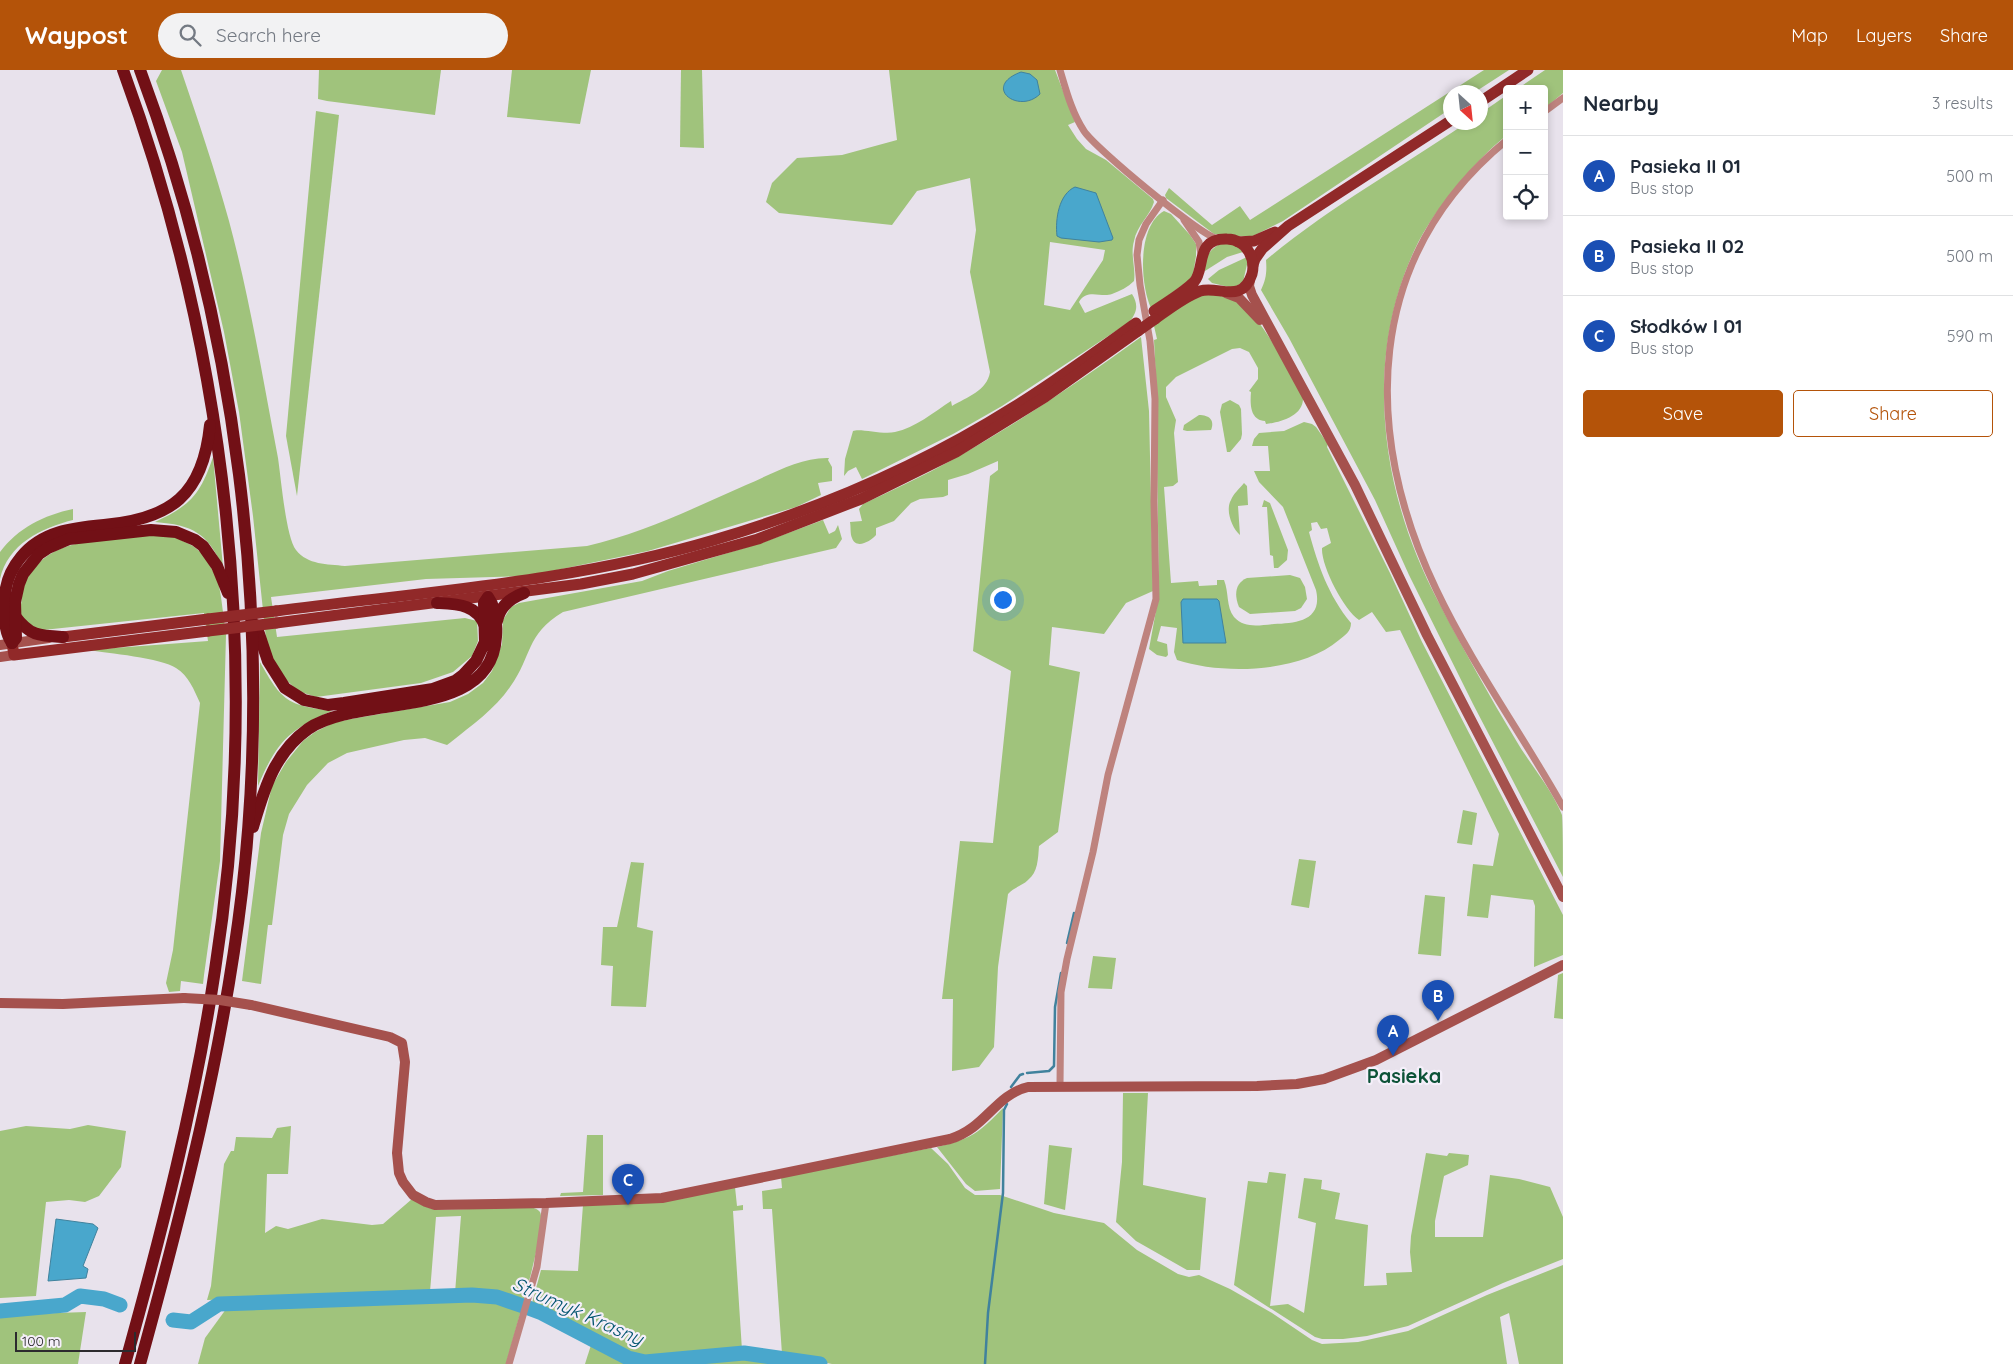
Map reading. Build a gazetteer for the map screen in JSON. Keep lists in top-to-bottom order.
{
  "districts": ["Pasieka"],
  "water": ["Strumyk Krasny"],
  "scale_bar": "100 m",
  "north": "bottom right",
  "page": {
    "header": "Waypost",
    "search": "Search here",
    "nav": ["Map", "Layers", "Share"],
    "heading": ["Nearby", "3 results"],
    "map_buttons": ["+", "−"],
    "list": [
      {
        "mark": "A",
        "name": "Pasieka II 01",
        "note": "Bus stop",
        "value": "500 m"
      },
      {
        "mark": "B",
        "name": "Pasieka II 02",
        "note": "Bus stop",
        "value": "500 m"
      },
      {
        "mark": "C",
        "name": "Słodków I 01",
        "note": "Bus stop",
        "value": "590 m"
      }
    ],
    "buttons": ["Save", "Share"],
    "pins": ["B", "A", "C"],
    "scale": "100 m"
  }
}
